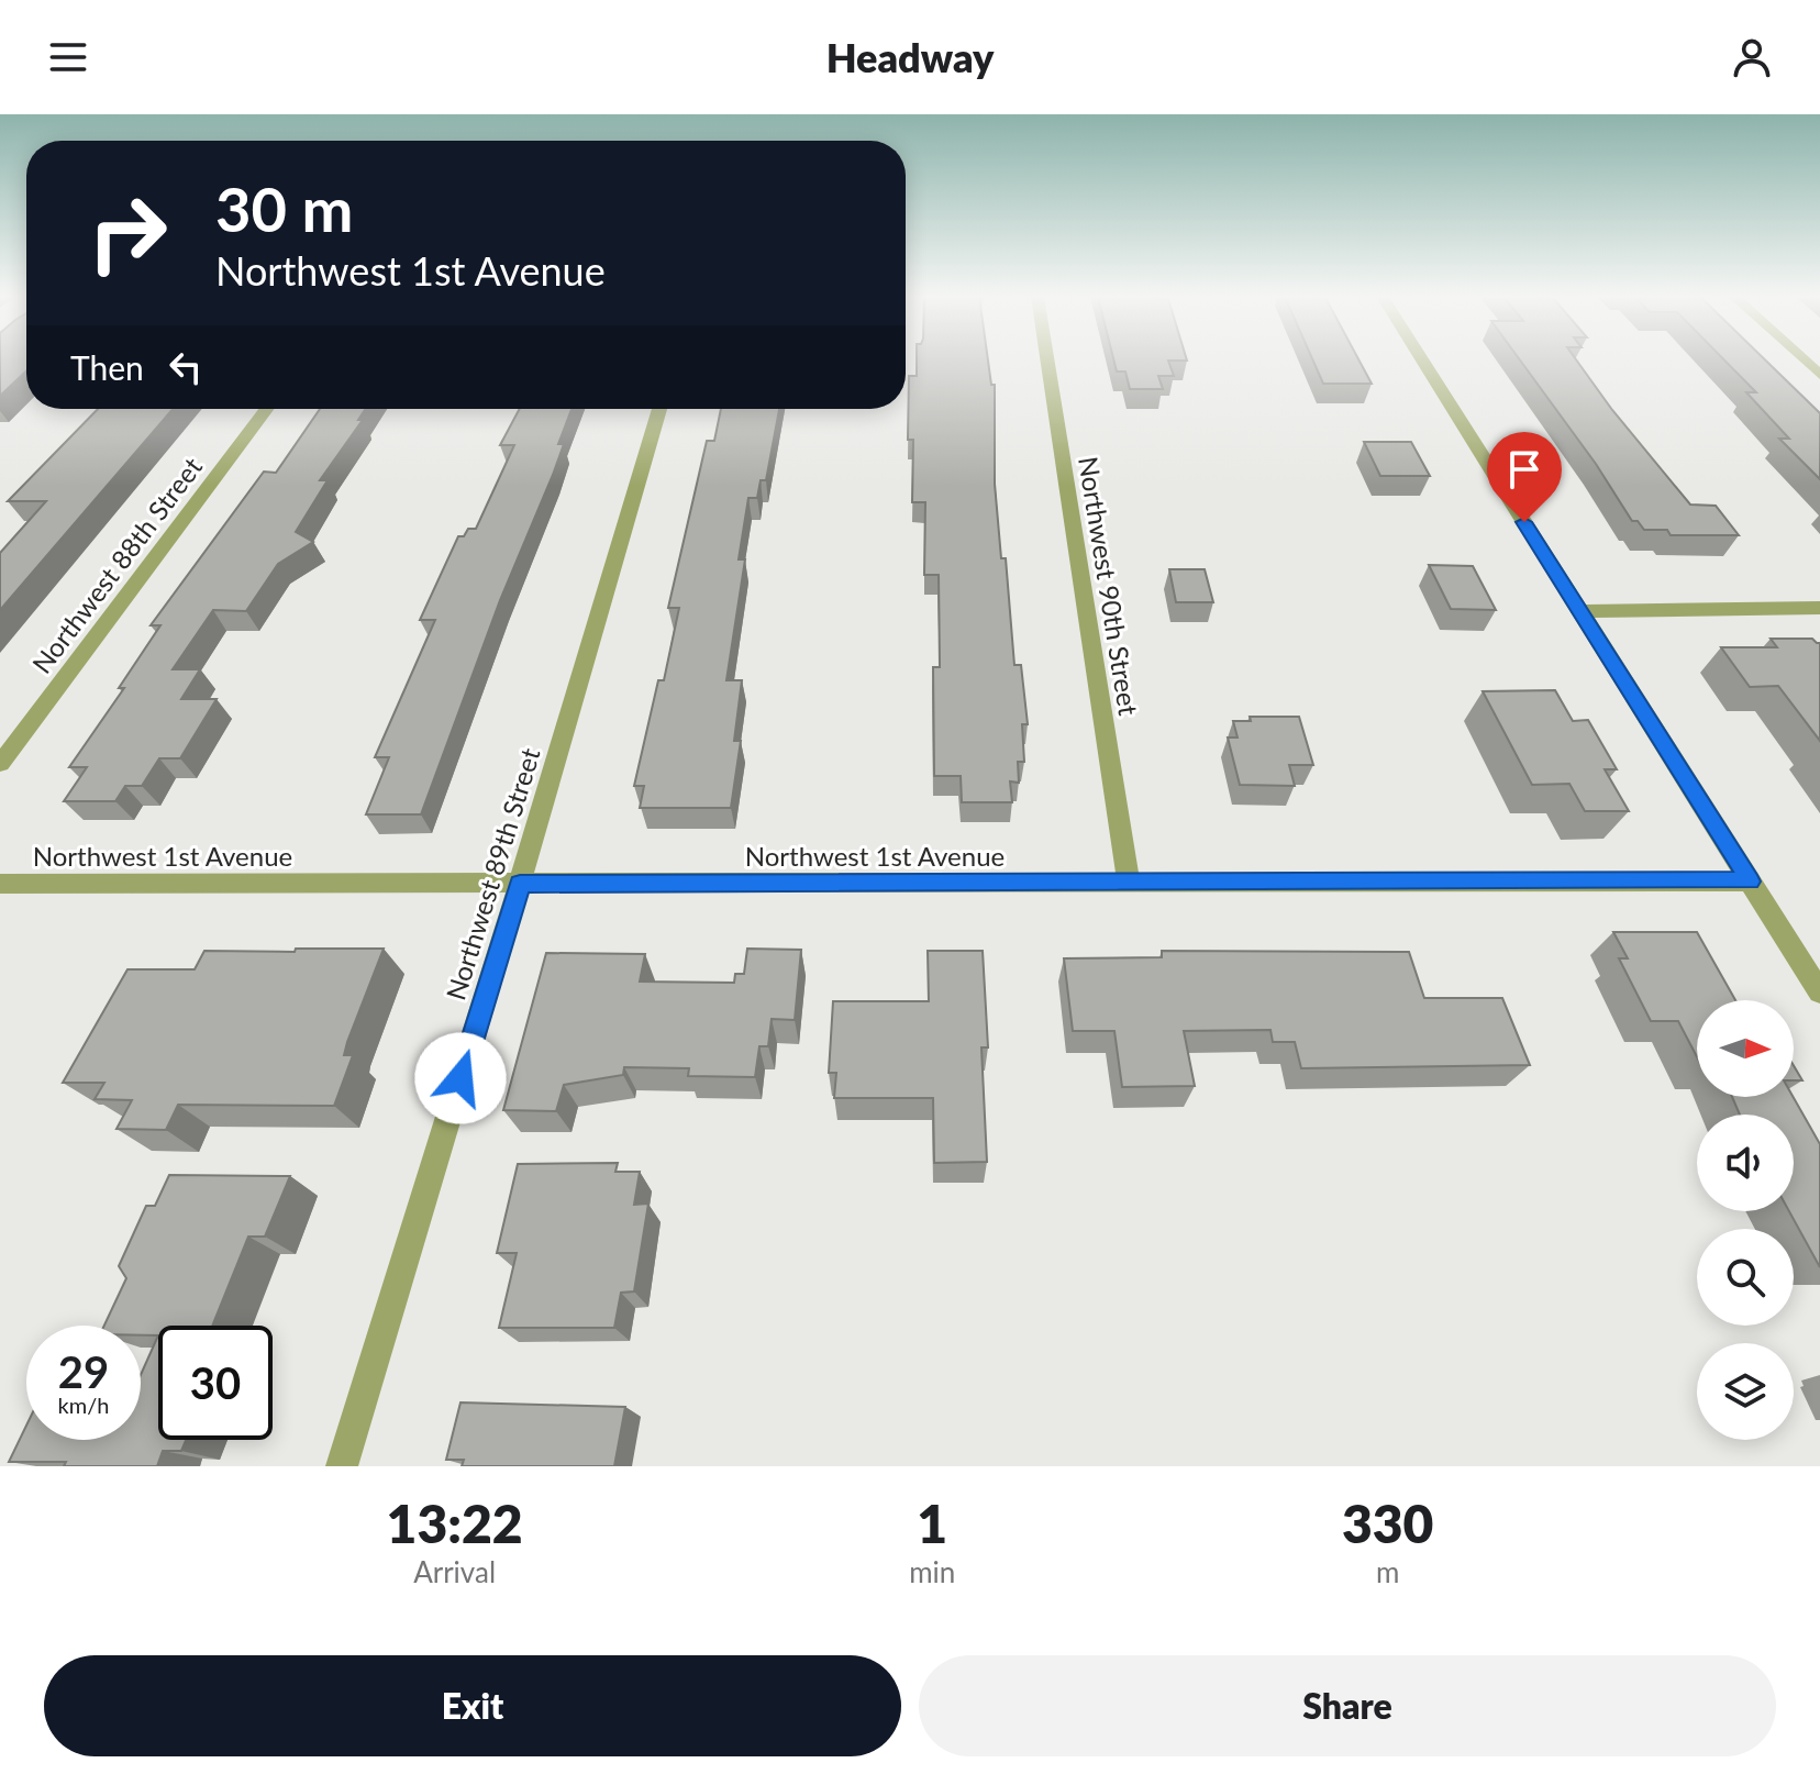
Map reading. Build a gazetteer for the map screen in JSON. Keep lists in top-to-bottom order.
{
  "streets": {
    "street": [
      "Northwest 88th Street",
      "Northwest 90th Street",
      "Northwest 1st Avenue",
      "Northwest 89th Street"
    ]
  },
  "crossings": [
    ["Northwest 90th Street", "Northwest 1st Avenue"],
    ["Northwest 1st Avenue", "Northwest 89th Street"]
  ],
  "north": "right",
  "page": {
    "header": "Headway",
    "turn": ["30 m", "Northwest 1st Avenue"],
    "then": "Then",
    "speed": "29 km/h",
    "limit": "30",
    "eta": [
      "13:22",
      "Arrival",
      "1",
      "min",
      "330",
      "m"
    ],
    "buttons": ["Exit", "Share"]
  }
}
